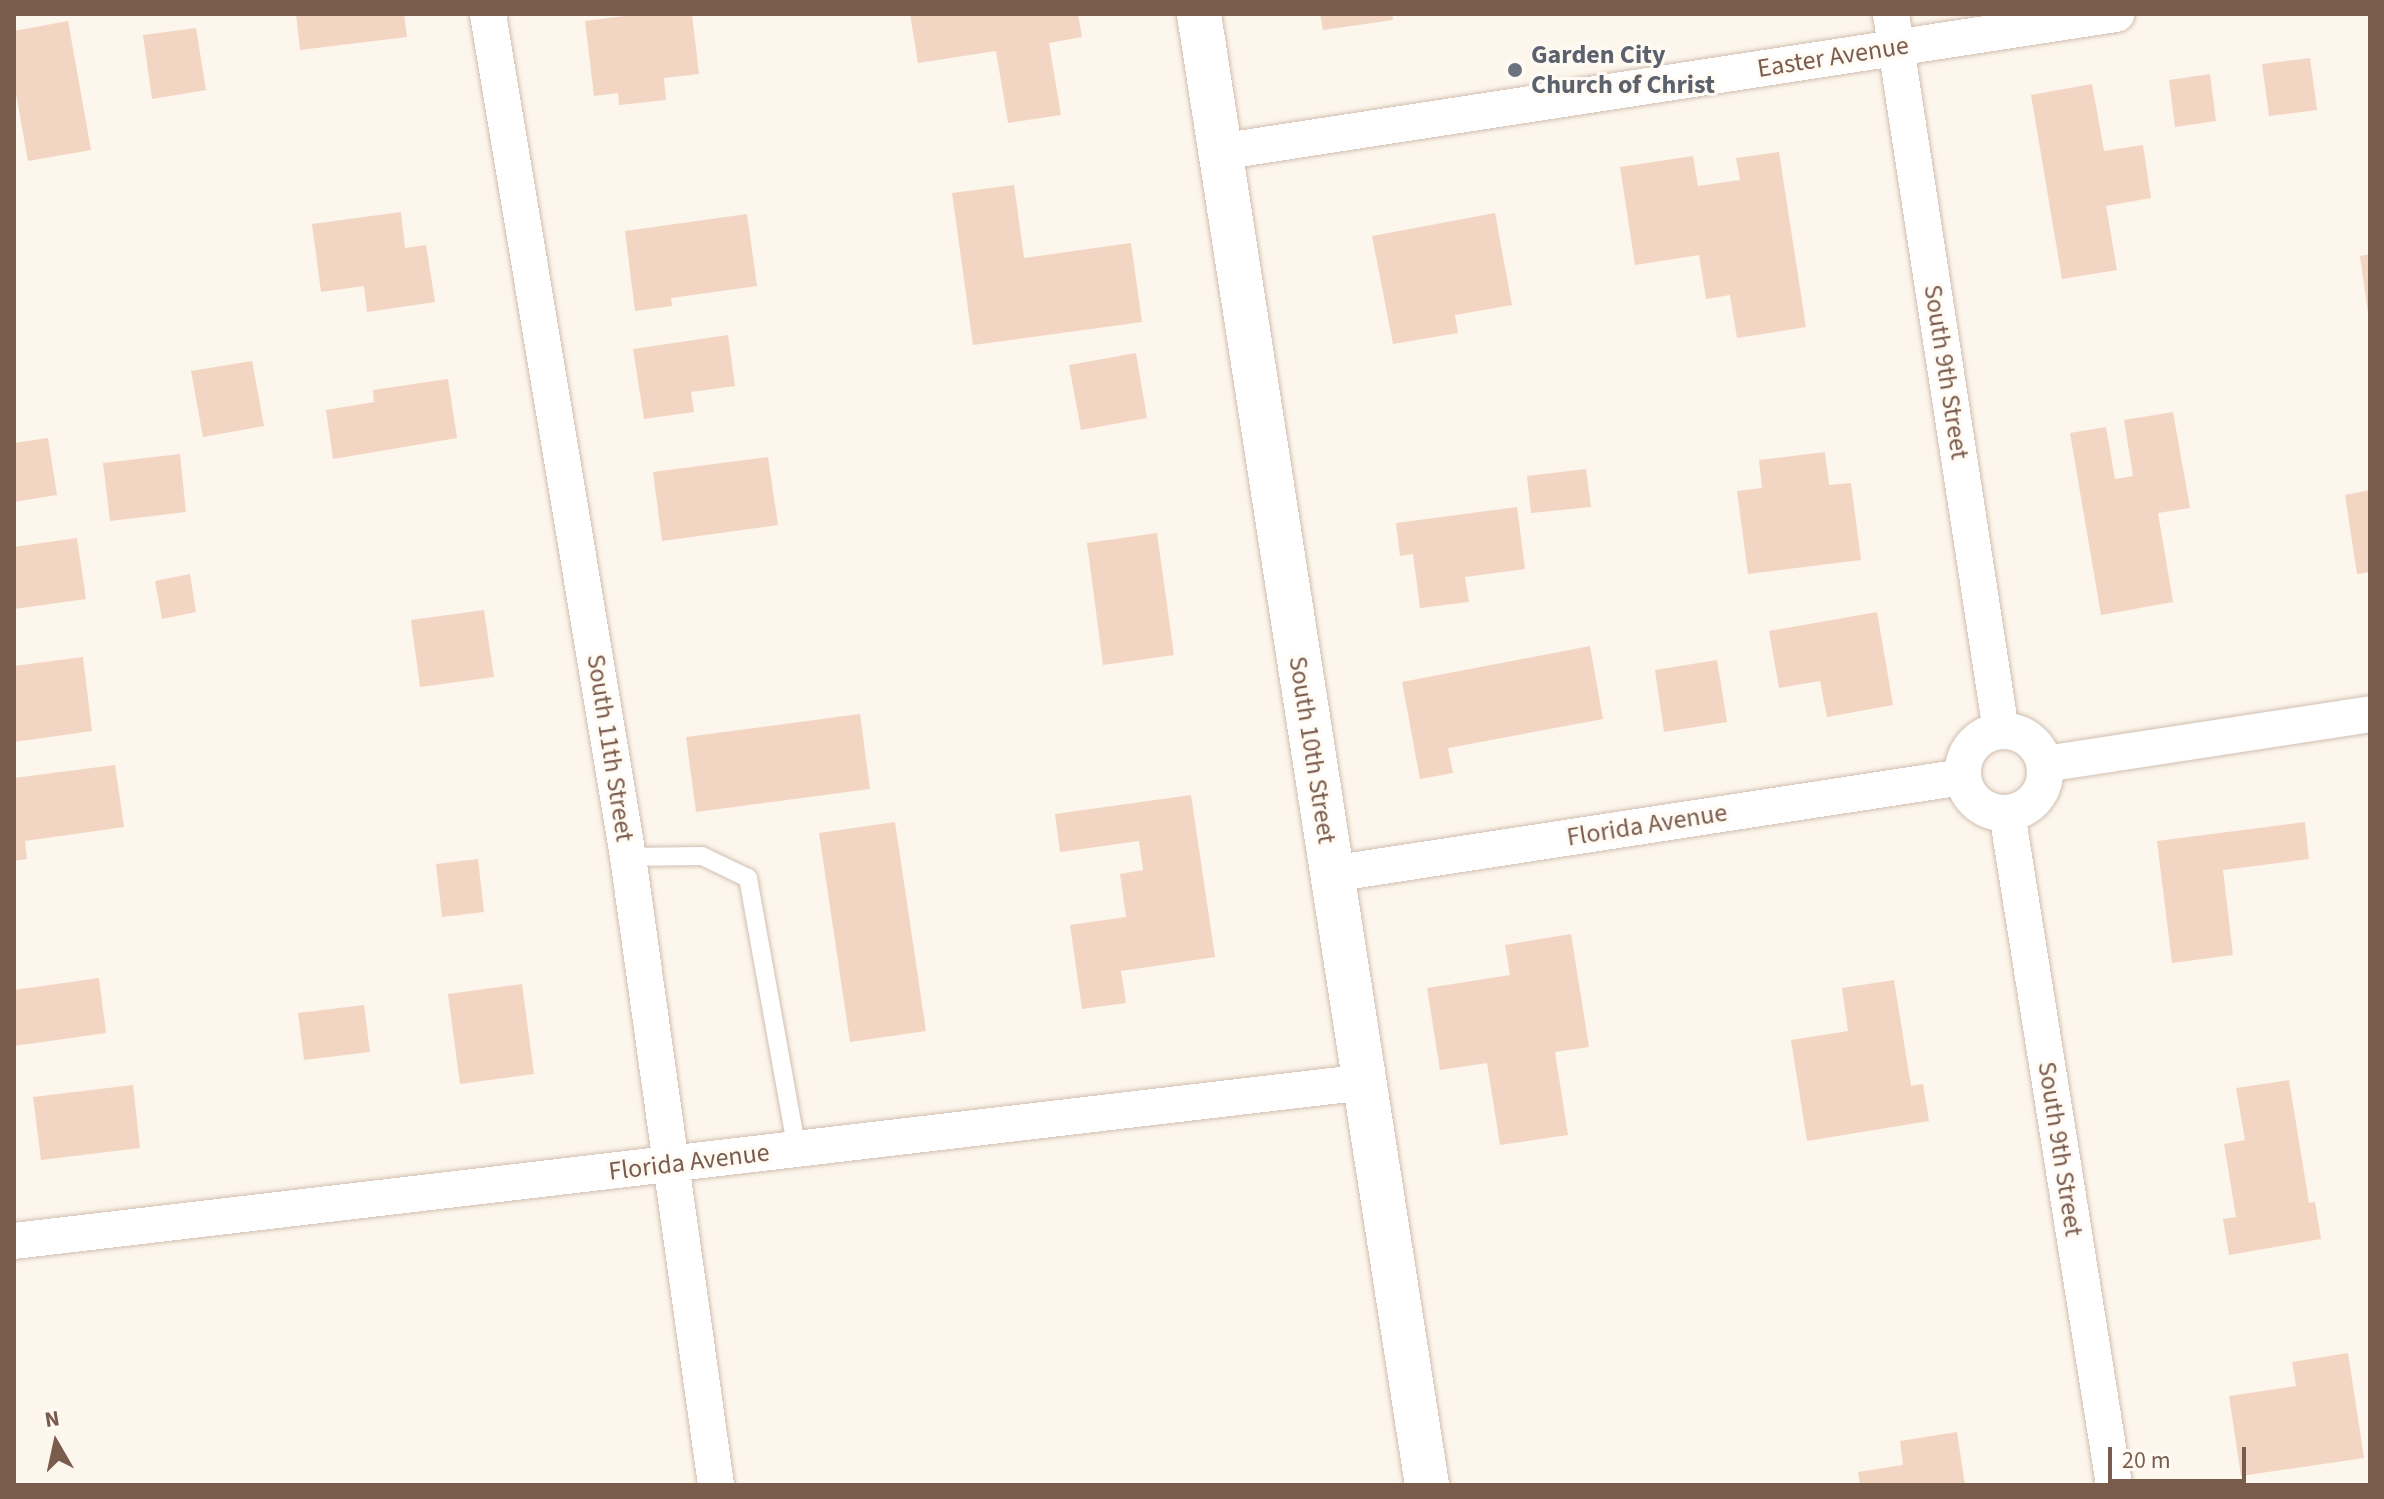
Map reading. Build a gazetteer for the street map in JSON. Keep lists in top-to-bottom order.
{
  "streets": {
    "street": [
      "Easter Avenue",
      "South 9th Street",
      "South 11th Street",
      "South 10th Street",
      "Florida Avenue"
    ]
  },
  "crossings": [
    ["Easter Avenue", "South 9th Street"],
    ["Easter Avenue", "South 10th Street"],
    ["South 9th Street", "Florida Avenue"],
    ["South 11th Street", "Florida Avenue"],
    ["South 10th Street", "Florida Avenue"]
  ],
  "places": ["Garden City Church of Christ"],
  "scale_bar": "20 m",
  "north": "top"
}
